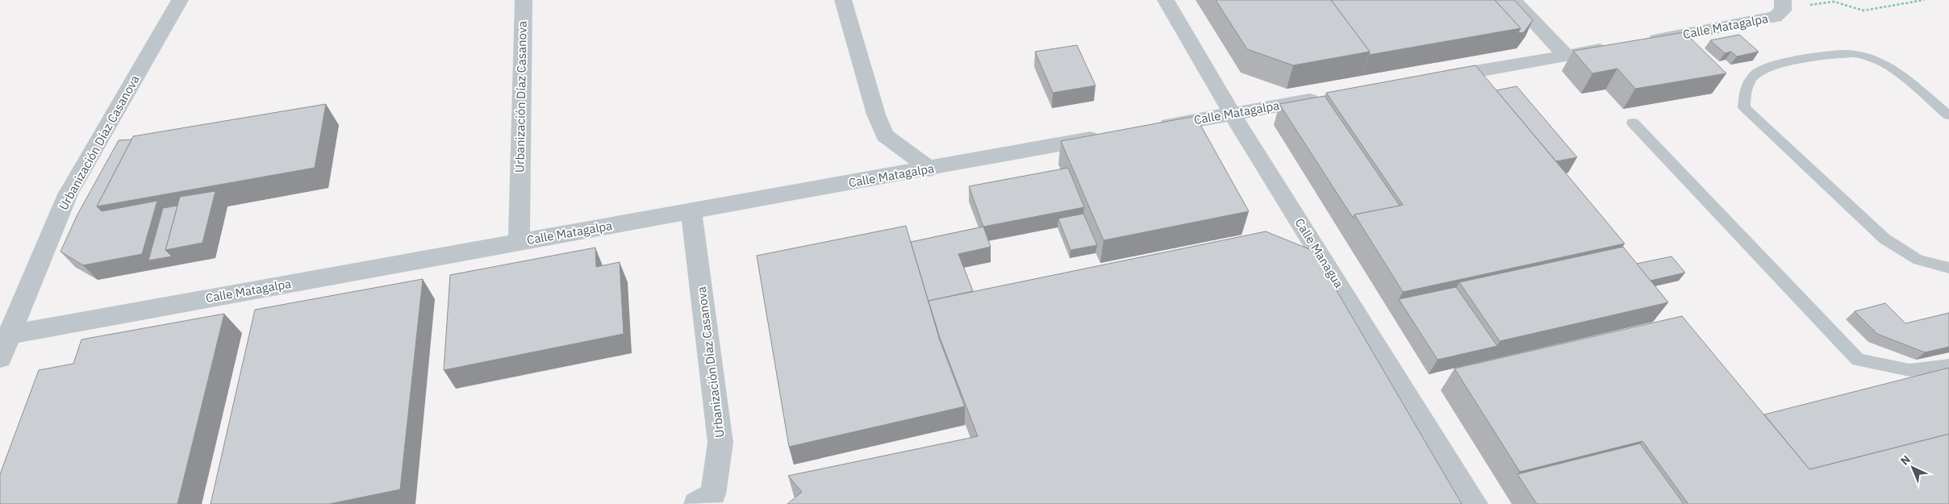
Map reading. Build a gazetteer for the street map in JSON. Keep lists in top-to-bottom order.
{
  "streets": {
    "street": ["Calle Matagalpa", "Urbanización Díaz Casanova", "Calle Managua"]
  },
  "crossings": [
    ["Calle Matagalpa", "Urbanización Díaz Casanova"],
    ["Calle Matagalpa", "Calle Managua"]
  ],
  "north": "top left"
}
